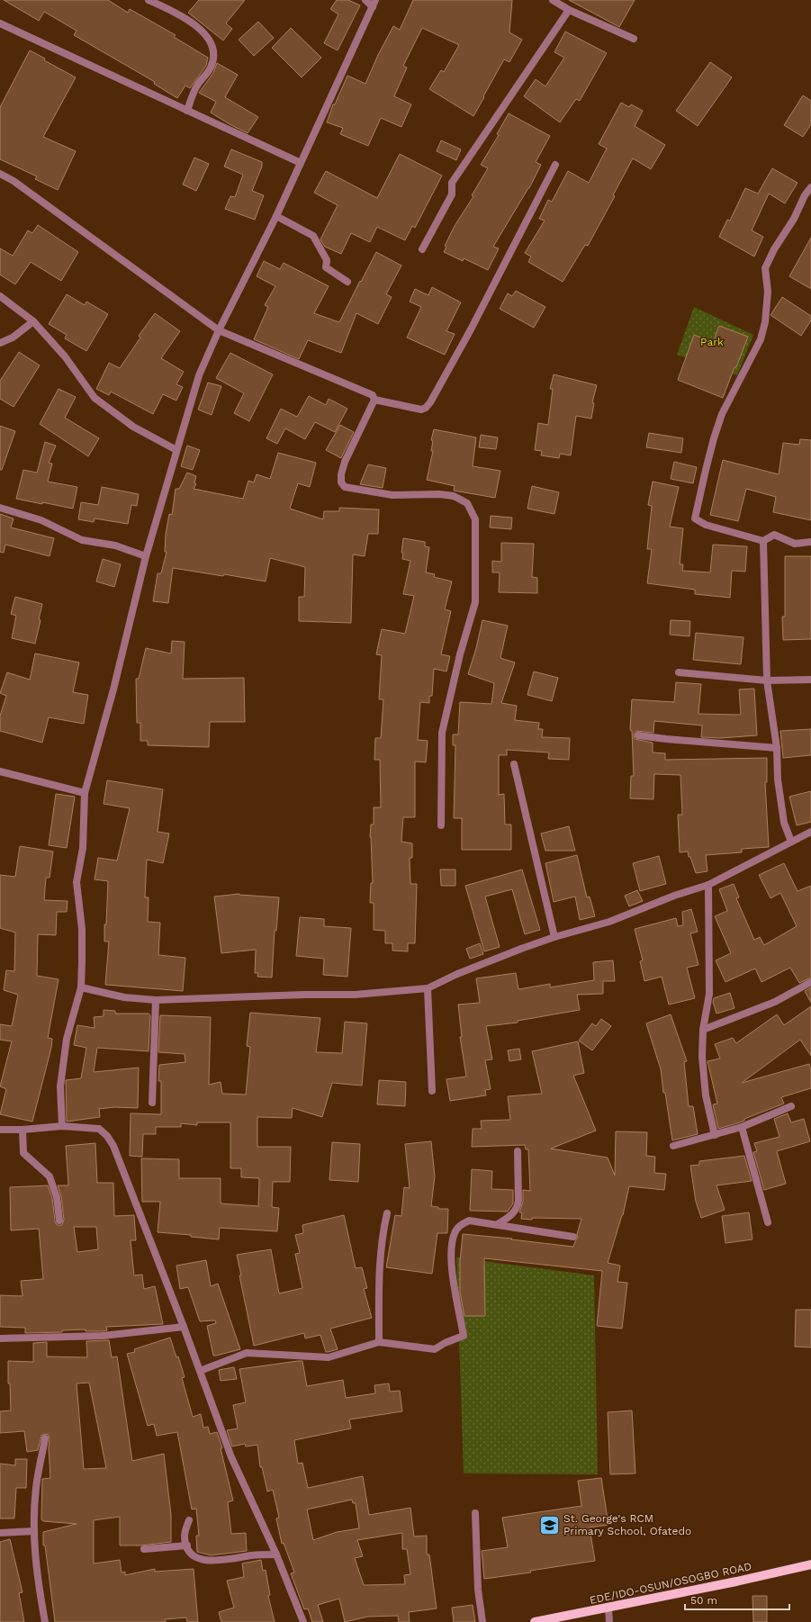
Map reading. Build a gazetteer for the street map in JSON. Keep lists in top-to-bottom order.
{
  "streets": {
    "main road": ["EDE/IDO-OSUN/OSOGBO ROAD"]
  },
  "parks": ["Park"],
  "places": {
    "school or university": ["St. George's RCM Primary School, Ofatedo"]
  },
  "scale_bar": "50 m"
}
